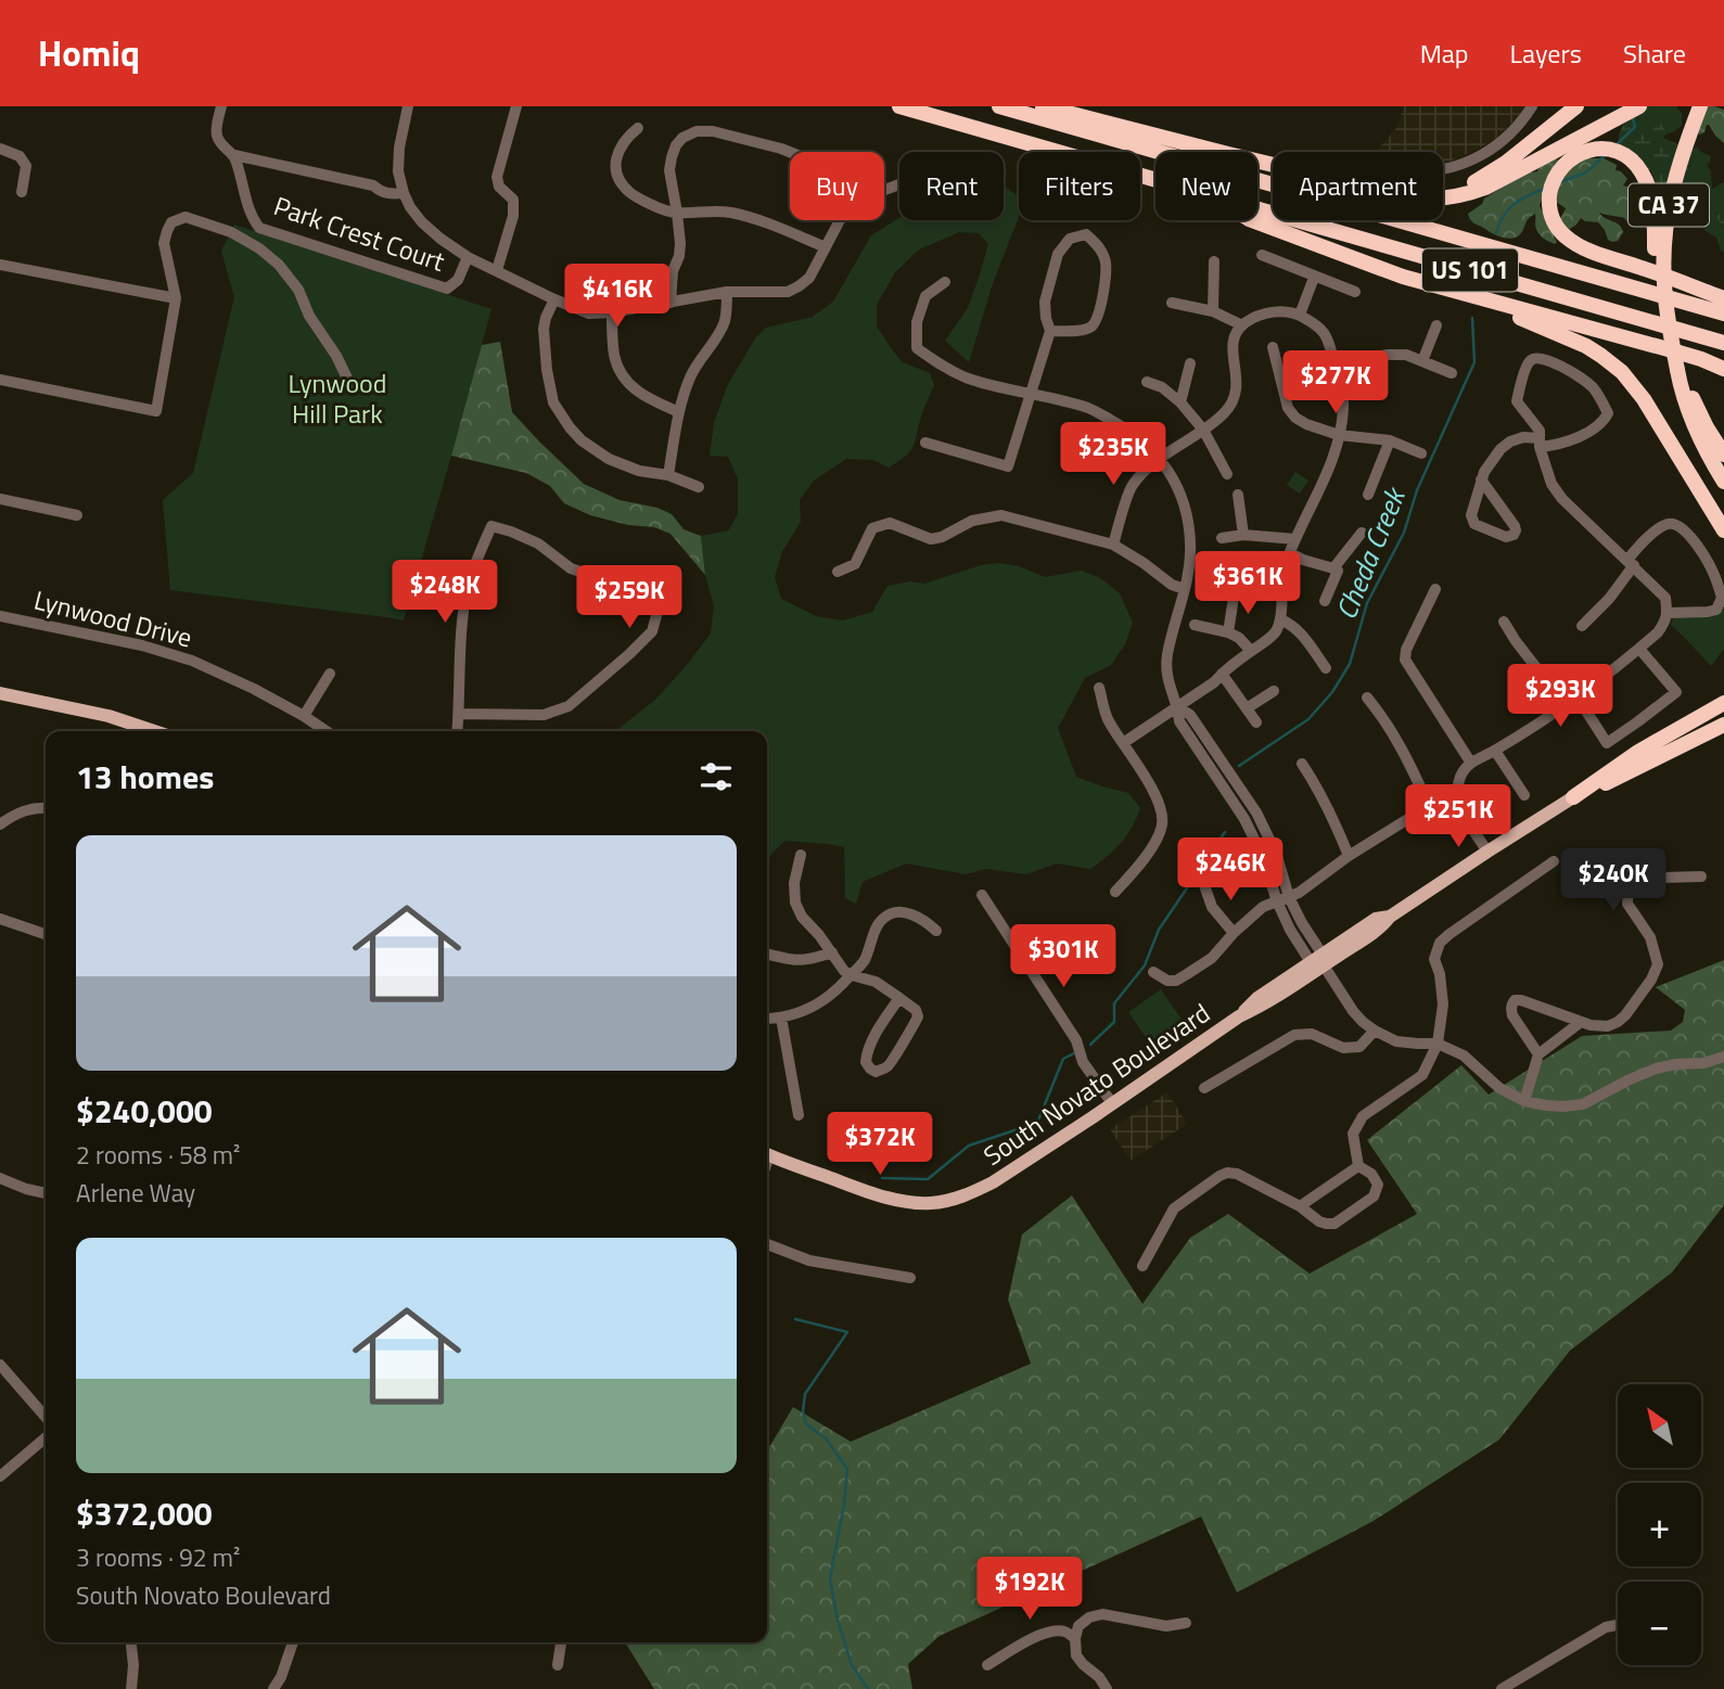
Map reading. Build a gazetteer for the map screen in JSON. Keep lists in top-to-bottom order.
{
  "streets": {
    "highway": ["CA 37", "US 101"],
    "main road": ["South Novato Boulevard"],
    "street": ["Park Crest Court", "Lynwood Drive"]
  },
  "water": ["Cheda Creek"],
  "parks": ["Lynwood Hill Park"],
  "north": "top left",
  "page": {
    "header": "Homiq",
    "nav": ["Map", "Layers", "Share"],
    "chip": [
      "Buy",
      "Rent",
      "Filters",
      "New",
      "Apartment"
    ],
    "price": [
      "$416K",
      "$277K",
      "$235K",
      "$361K",
      "$248K",
      "$259K",
      "$293K",
      "$251K",
      "$246K",
      "$240K",
      "$301K",
      "$372K",
      "$192K"
    ],
    "heading": "13 homes",
    "list": [
      {
        "name": "$240,000",
        "note": "2 rooms · 58 m² · Arlene Way"
      },
      {
        "name": "$372,000",
        "note": "3 rooms · 92 m² · South Novato Boulevard"
      }
    ],
    "map_buttons": ["+", "−"]
  }
}
